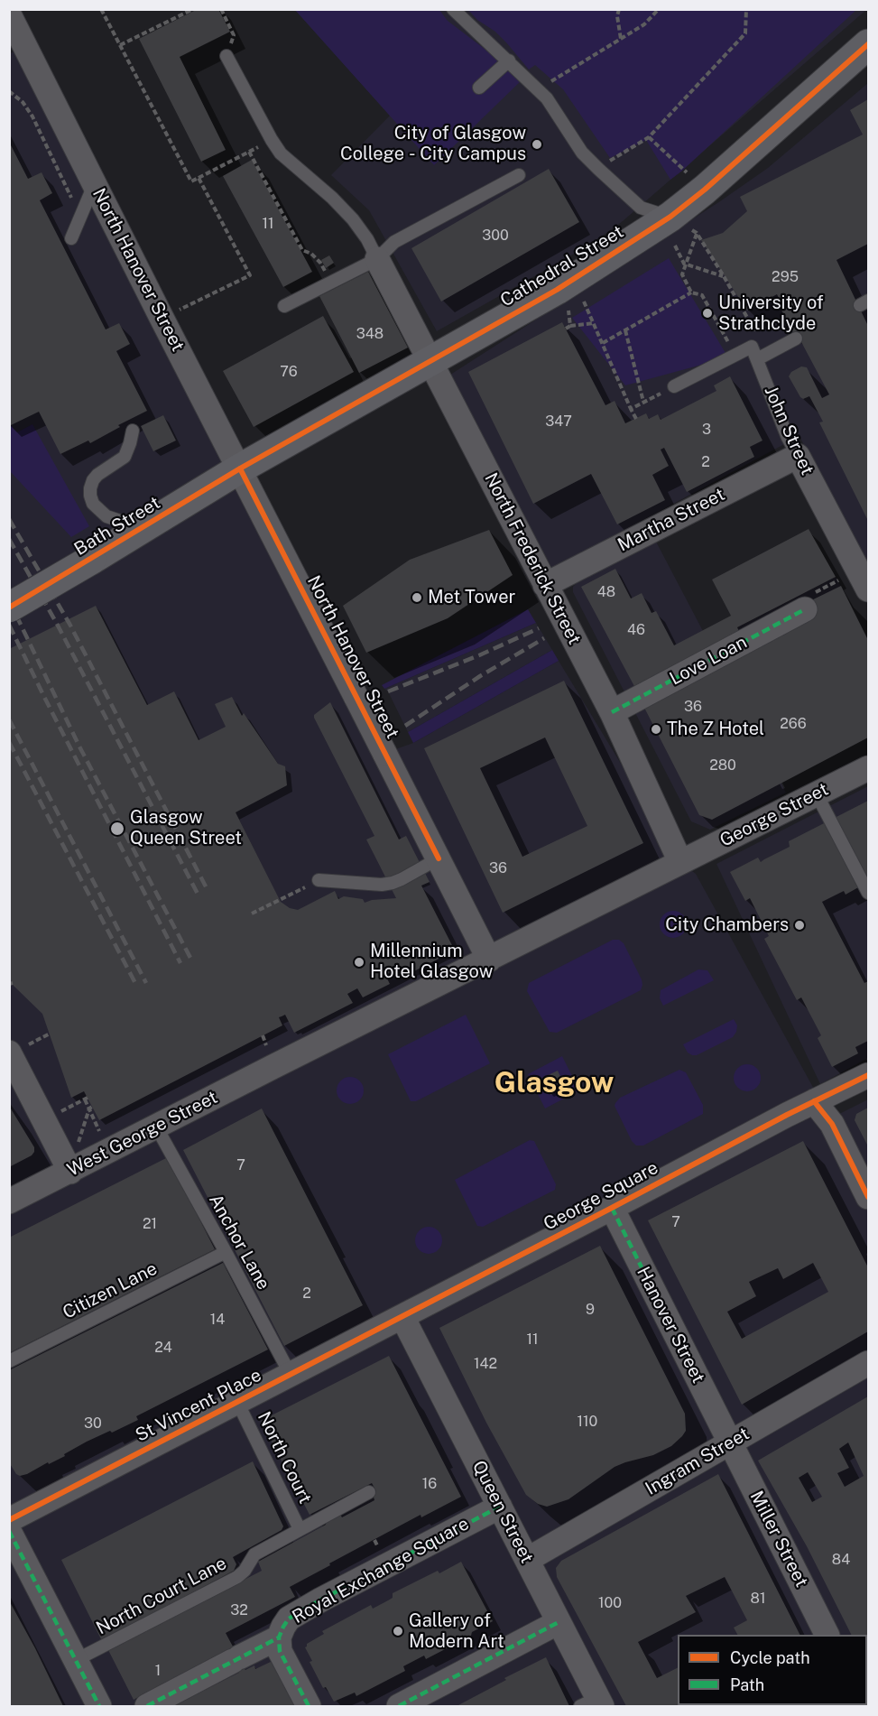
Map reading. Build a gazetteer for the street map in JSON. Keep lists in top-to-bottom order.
{
  "streets": {
    "street": [
      "Cathedral Street",
      "North Hanover Street",
      "John Street",
      "Martha Street",
      "Bath Street",
      "North Frederick Street",
      "Love Loan",
      "George Street",
      "West George Street",
      "George Square",
      "Hanover Street",
      "St Vincent Place",
      "Ingram Street",
      "Queen Street",
      "Miller Street",
      "Royal Exchange Square"
    ],
    "lane": [
      "Anchor Lane",
      "Citizen Lane",
      "North Court",
      "North Court Lane"
    ]
  },
  "crossings": [
    ["Cathedral Street", "North Hanover Street"],
    ["Cathedral Street", "Bath Street"],
    ["Cathedral Street", "North Frederick Street"],
    ["North Hanover Street", "Bath Street"],
    ["North Hanover Street", "West George Street"],
    ["John Street", "Martha Street"],
    ["Martha Street", "North Frederick Street"],
    ["North Frederick Street", "Love Loan"],
    ["North Frederick Street", "George Street"],
    ["West George Street", "Anchor Lane"],
    ["George Square", "Hanover Street"],
    ["George Square", "St Vincent Place"],
    ["George Square", "Queen Street"],
    ["Anchor Lane", "Citizen Lane"],
    ["Anchor Lane", "St Vincent Place"],
    ["Hanover Street", "Ingram Street"],
    ["Hanover Street", "Miller Street"],
    ["St Vincent Place", "North Court"],
    ["St Vincent Place", "Queen Street"],
    ["North Court", "North Court Lane"],
    ["Ingram Street", "Queen Street"],
    ["Ingram Street", "Miller Street"],
    ["Queen Street", "Royal Exchange Square"]
  ],
  "districts": ["Glasgow"],
  "places": [
    "City of Glasgow College - City Campus",
    "University of Strathclyde",
    "Met Tower",
    "The Z Hotel",
    "Glasgow Queen Street",
    "City Chambers",
    "Millennium Hotel Glasgow",
    "Gallery of Modern Art"
  ],
  "house_numbers": [
    "11",
    "300",
    "295",
    "348",
    "76",
    "347",
    "3",
    "2",
    "48",
    "46",
    "36",
    "266",
    "280",
    "36",
    "7",
    "7",
    "21",
    "2",
    "9",
    "14",
    "11",
    "24",
    "142",
    "110",
    "30",
    "16",
    "84",
    "81",
    "100",
    "32",
    "1"
  ],
  "legend": ["Cycle path", "Path"]
}
